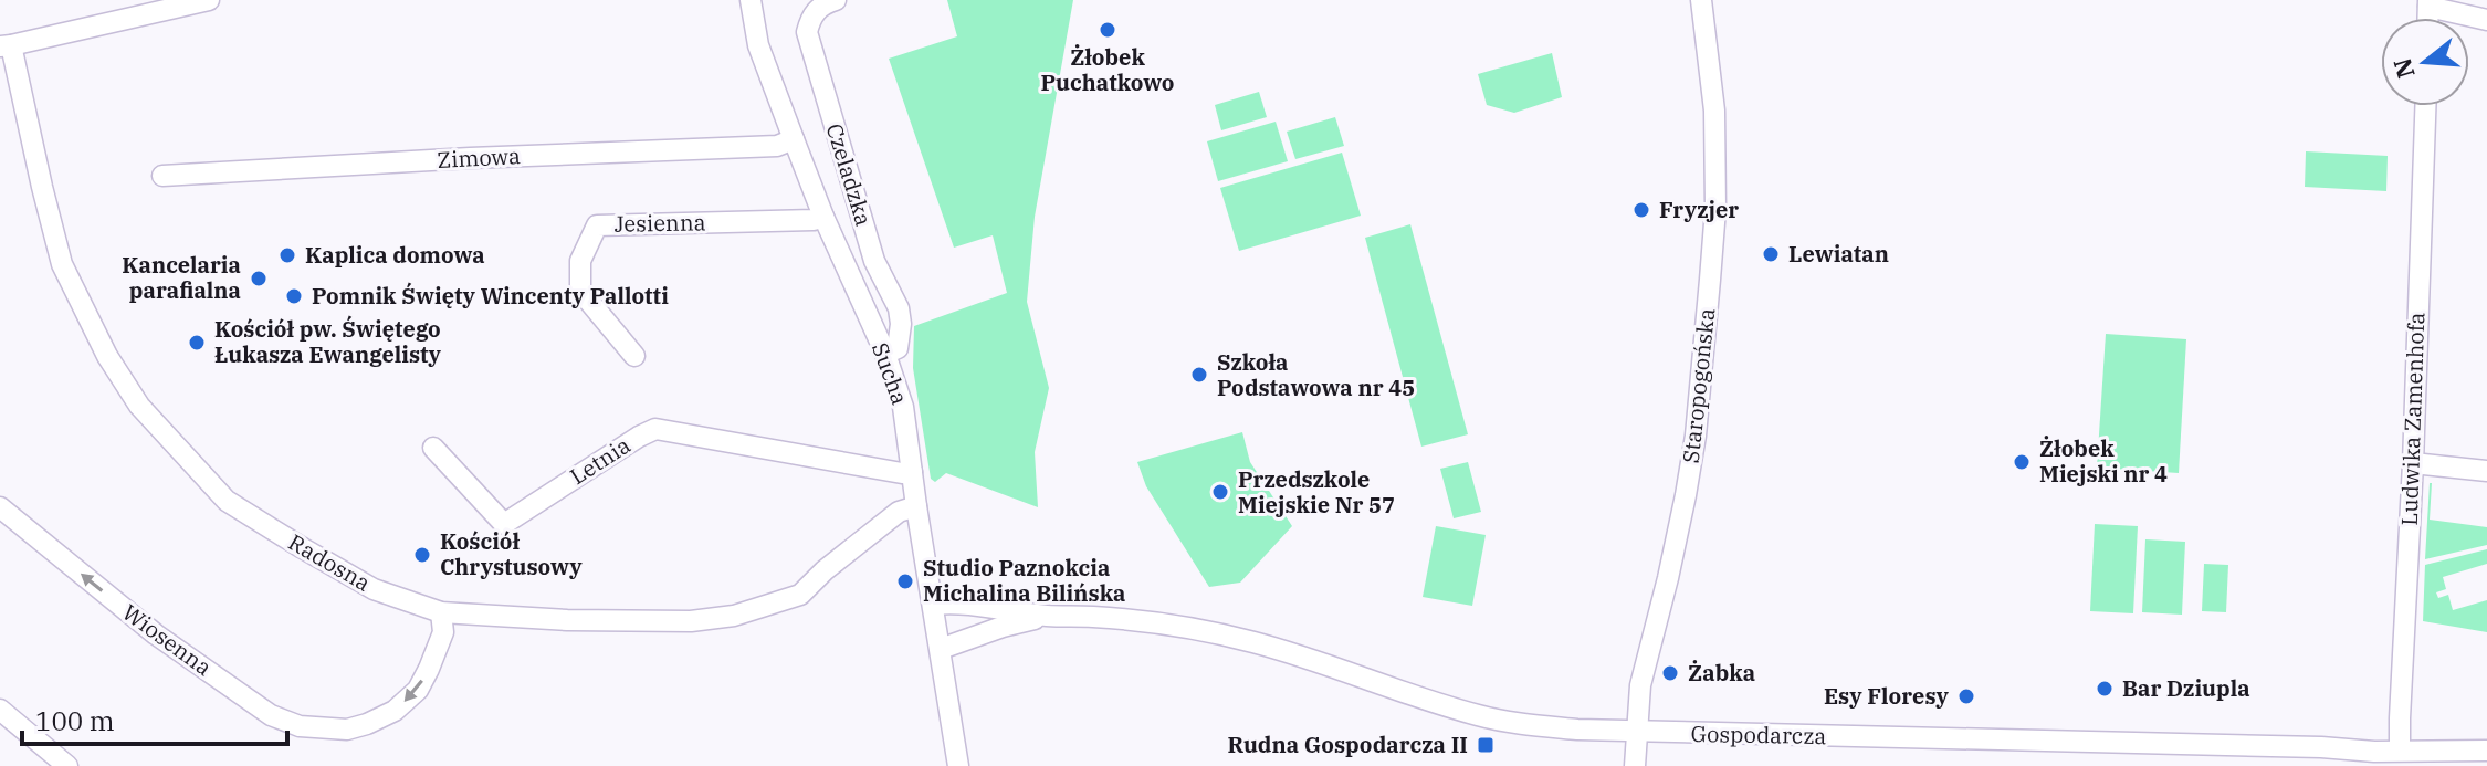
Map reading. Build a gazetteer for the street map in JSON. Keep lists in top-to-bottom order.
{
  "streets": {
    "street": [
      "Zimowa",
      "Czeladzka",
      "Jesienna",
      "Sucha",
      "Staropogońska",
      "Ludwika Zamenhofa",
      "Letnia",
      "Radosna",
      "Wiosenna",
      "Gospodarcza"
    ]
  },
  "crossings": [
    ["Zimowa", "Sucha"],
    ["Czeladzka", "Sucha"],
    ["Jesienna", "Sucha"],
    ["Sucha", "Letnia"],
    ["Sucha", "Radosna"],
    ["Sucha", "Gospodarcza"],
    ["Staropogońska", "Gospodarcza"],
    ["Ludwika Zamenhofa", "Gospodarcza"],
    ["Radosna", "Wiosenna"]
  ],
  "places": {
    "other": [
      "Żłobek Puchatkowo",
      "Fryzjer",
      "Lewiatan",
      "Kaplica domowa",
      "Kancelaria parafialna",
      "Pomnik Święty Wincenty Pallotti",
      "Kościół pw. Świętego Łukasza Ewangelisty",
      "Szkoła Podstawowa nr 45",
      "Żłobek Miejski nr 4",
      "Przedszkole Miejskie Nr 57",
      "Kościół Chrystusowy",
      "Studio Paznokcia Michalina Bilińska",
      "Żabka",
      "Bar Dziupla",
      "Esy Floresy"
    ],
    "transit": ["Rudna Gospodarcza II"]
  },
  "scale_bar": "100 m",
  "north": "left"
}
